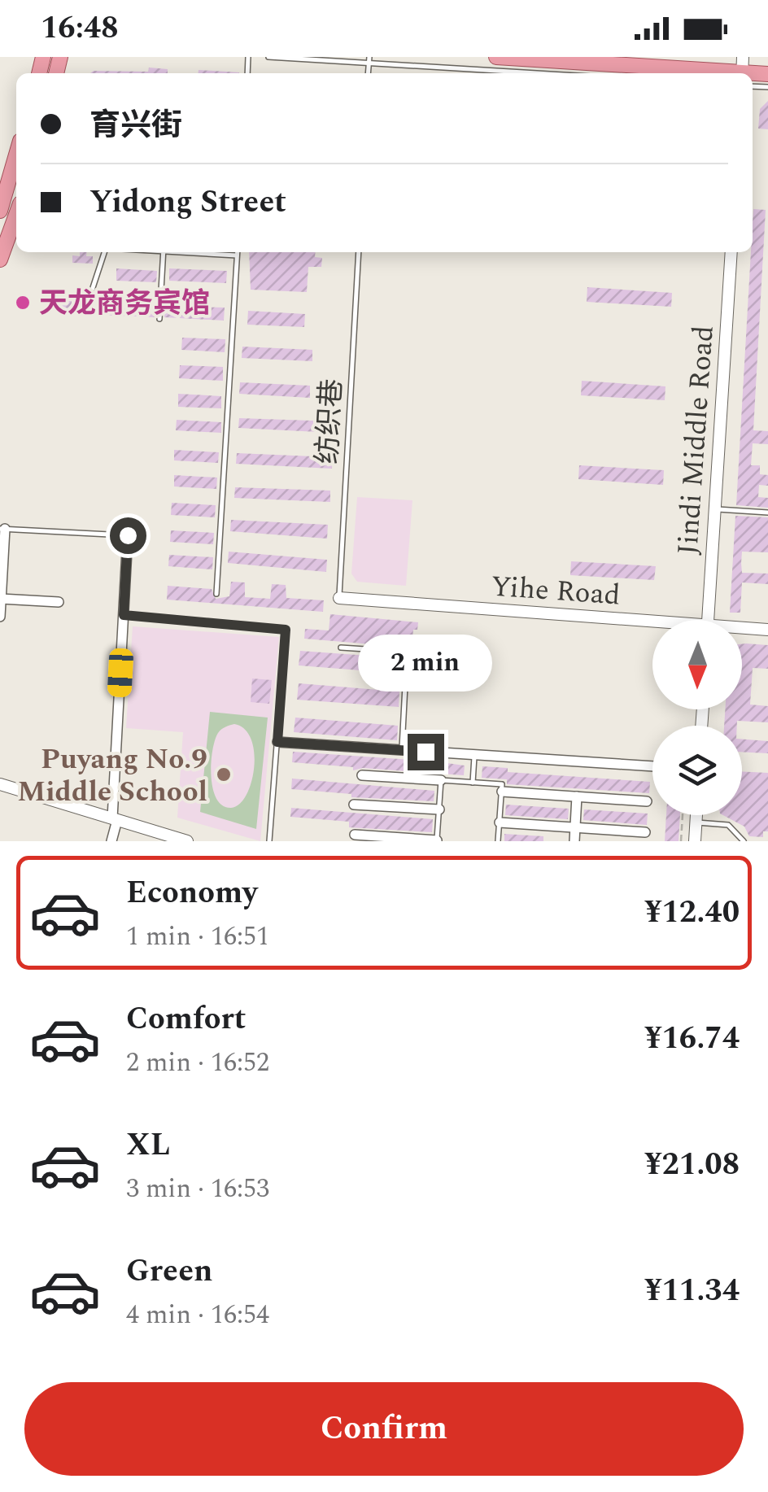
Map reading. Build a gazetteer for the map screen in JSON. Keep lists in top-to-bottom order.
{
  "streets": {
    "street": ["Jindi Middle Road", "Yihe Road"],
    "lane": ["纺织巷"]
  },
  "crossings": [
    ["纺织巷", "Yihe Road"]
  ],
  "places": ["天龙商务宾馆", "Puyang No.9 Middle School"],
  "north": "bottom",
  "page": {
    "status": "16:48",
    "banner": ["育兴街", "Yidong Street"],
    "bubble": "2 min",
    "list": [
      {
        "name": "Economy",
        "note": "1 min · 16:51",
        "value": "¥12.40"
      },
      {
        "name": "Comfort",
        "note": "2 min · 16:52",
        "value": "¥16.74"
      },
      {
        "name": "XL",
        "note": "3 min · 16:53",
        "value": "¥21.08"
      },
      {
        "name": "Green",
        "note": "4 min · 16:54",
        "value": "¥11.34"
      }
    ],
    "buttons": "Confirm"
  }
}
